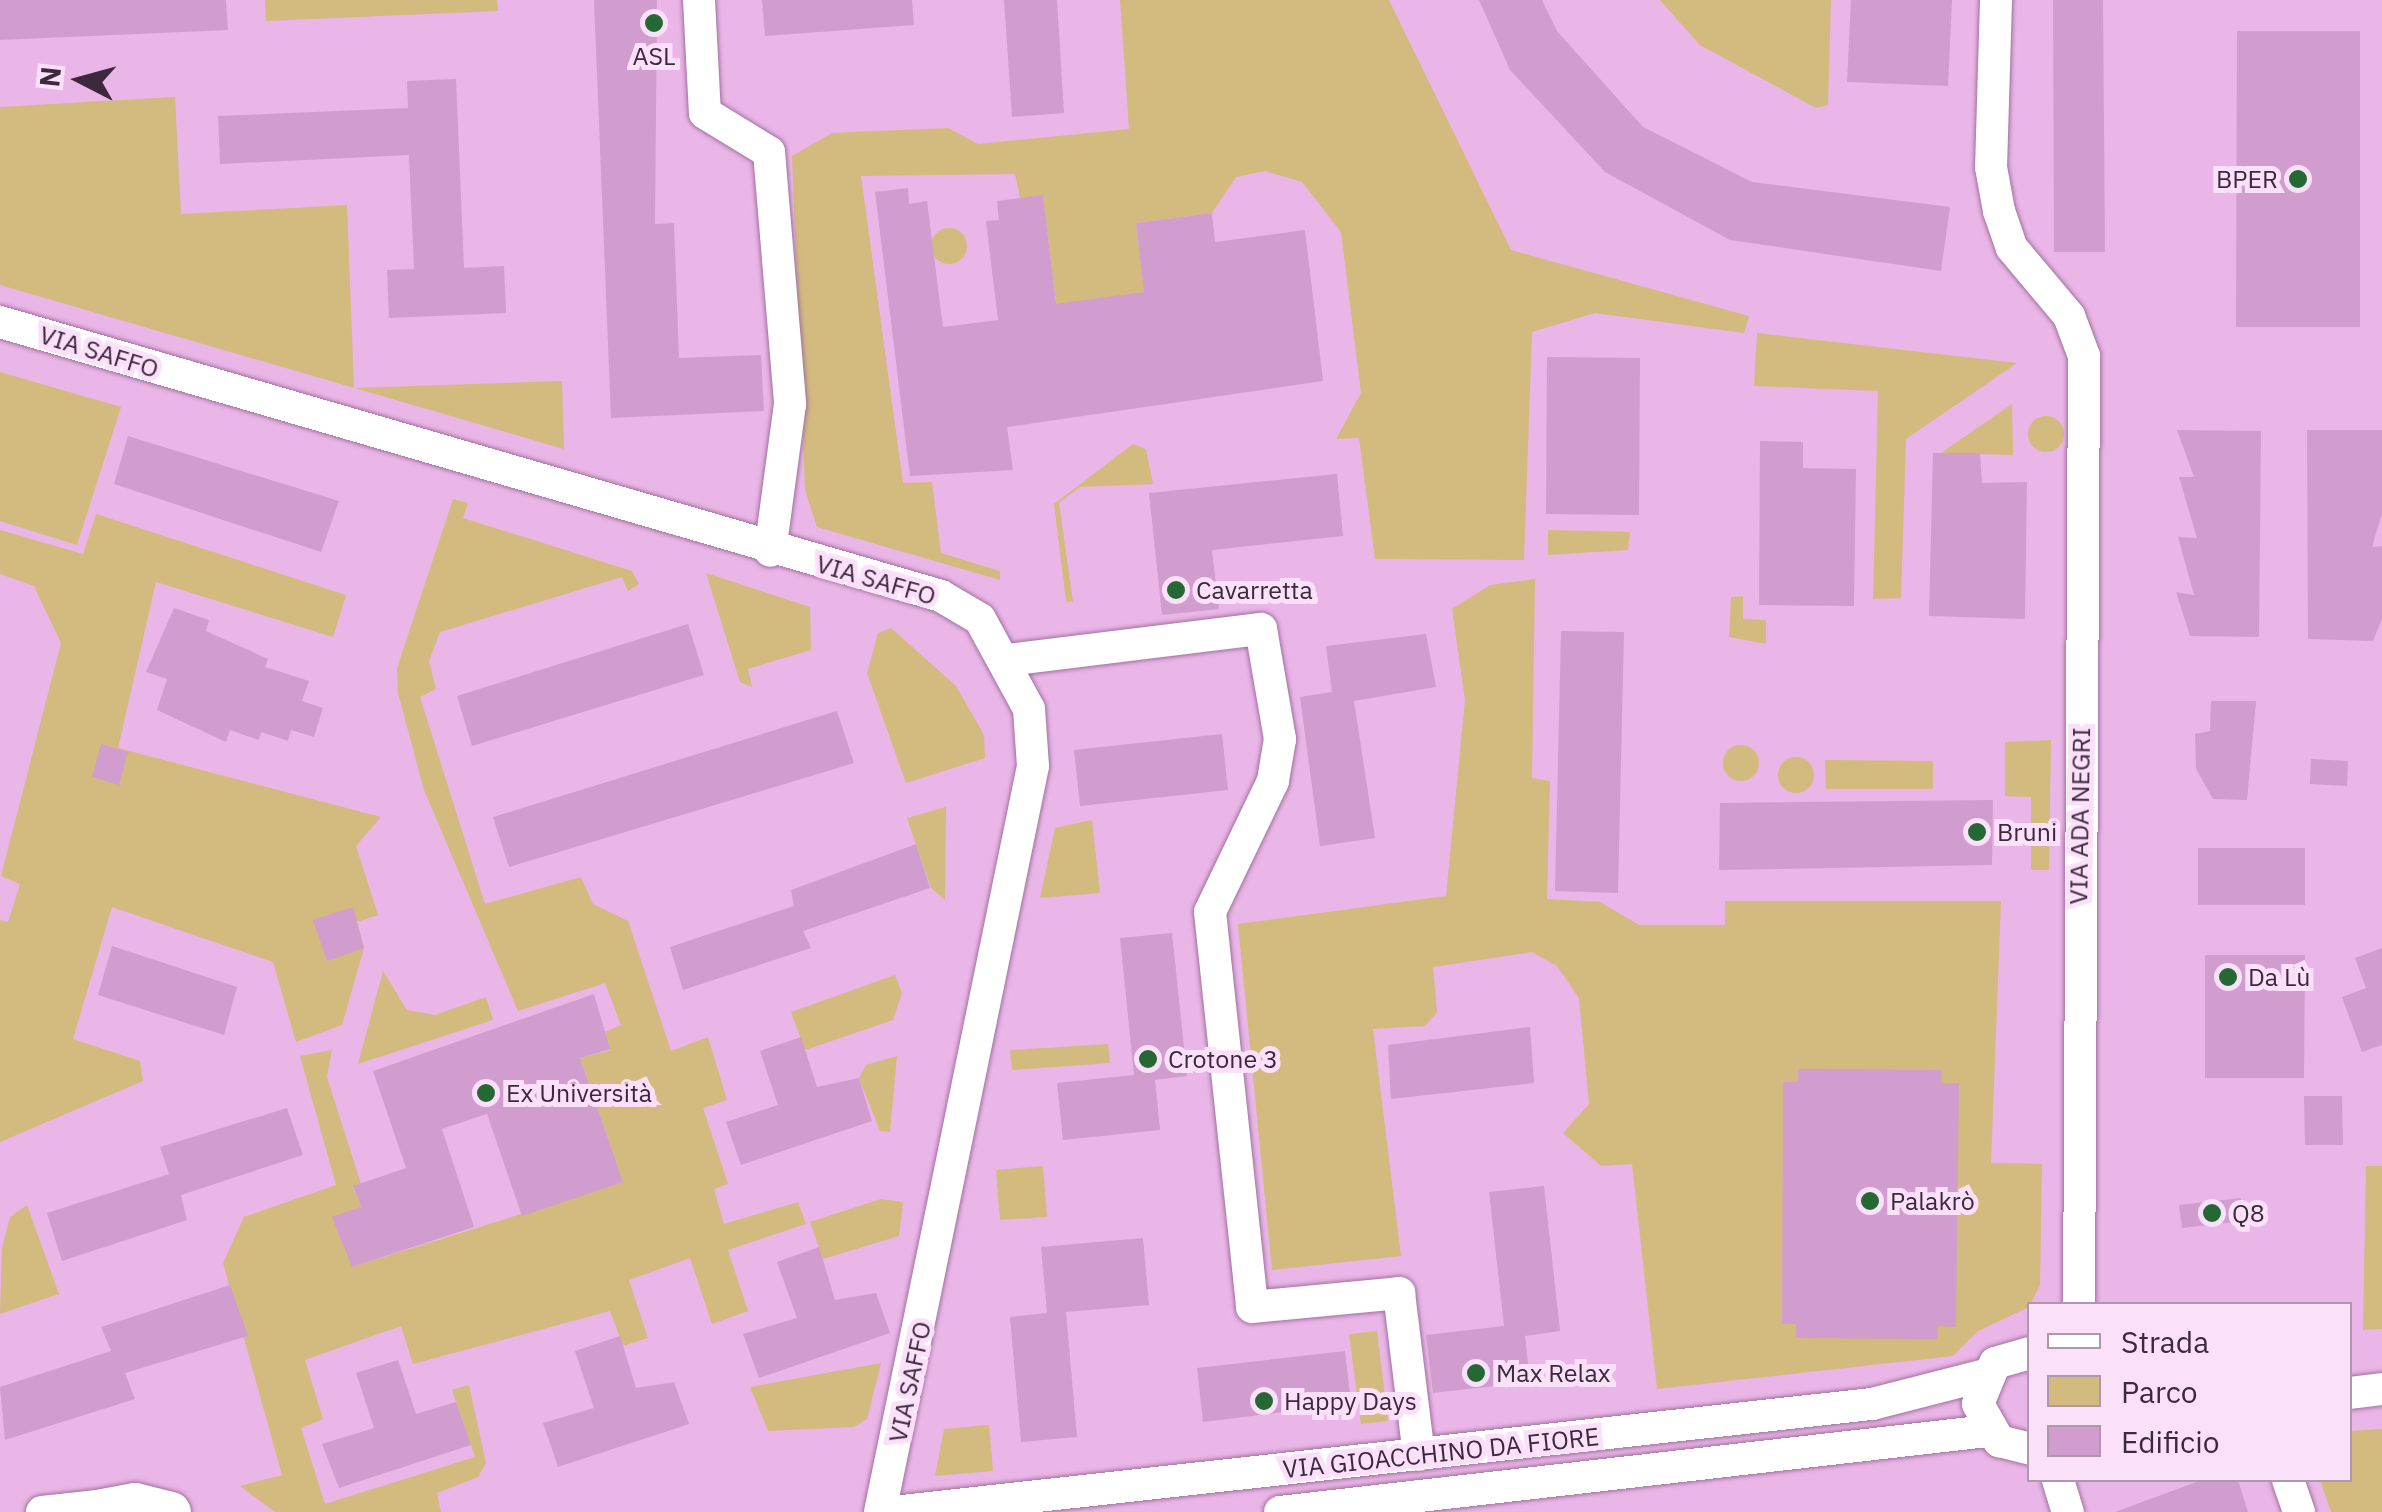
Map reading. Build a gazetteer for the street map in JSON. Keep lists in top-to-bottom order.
{
  "streets": {
    "street": ["VIA SAFFO", "VIA ADA NEGRI", "VIA GIOACCHINO DA FIORE"]
  },
  "places": [
    "ASL",
    "BPER",
    "Cavarretta",
    "Bruni",
    "Da Lù",
    "Crotone 3",
    "Ex Università",
    "Palakrò",
    "Q8",
    "Max Relax",
    "Happy Days"
  ],
  "legend": ["Strada", "Parco", "Edificio"],
  "north": "left"
}
